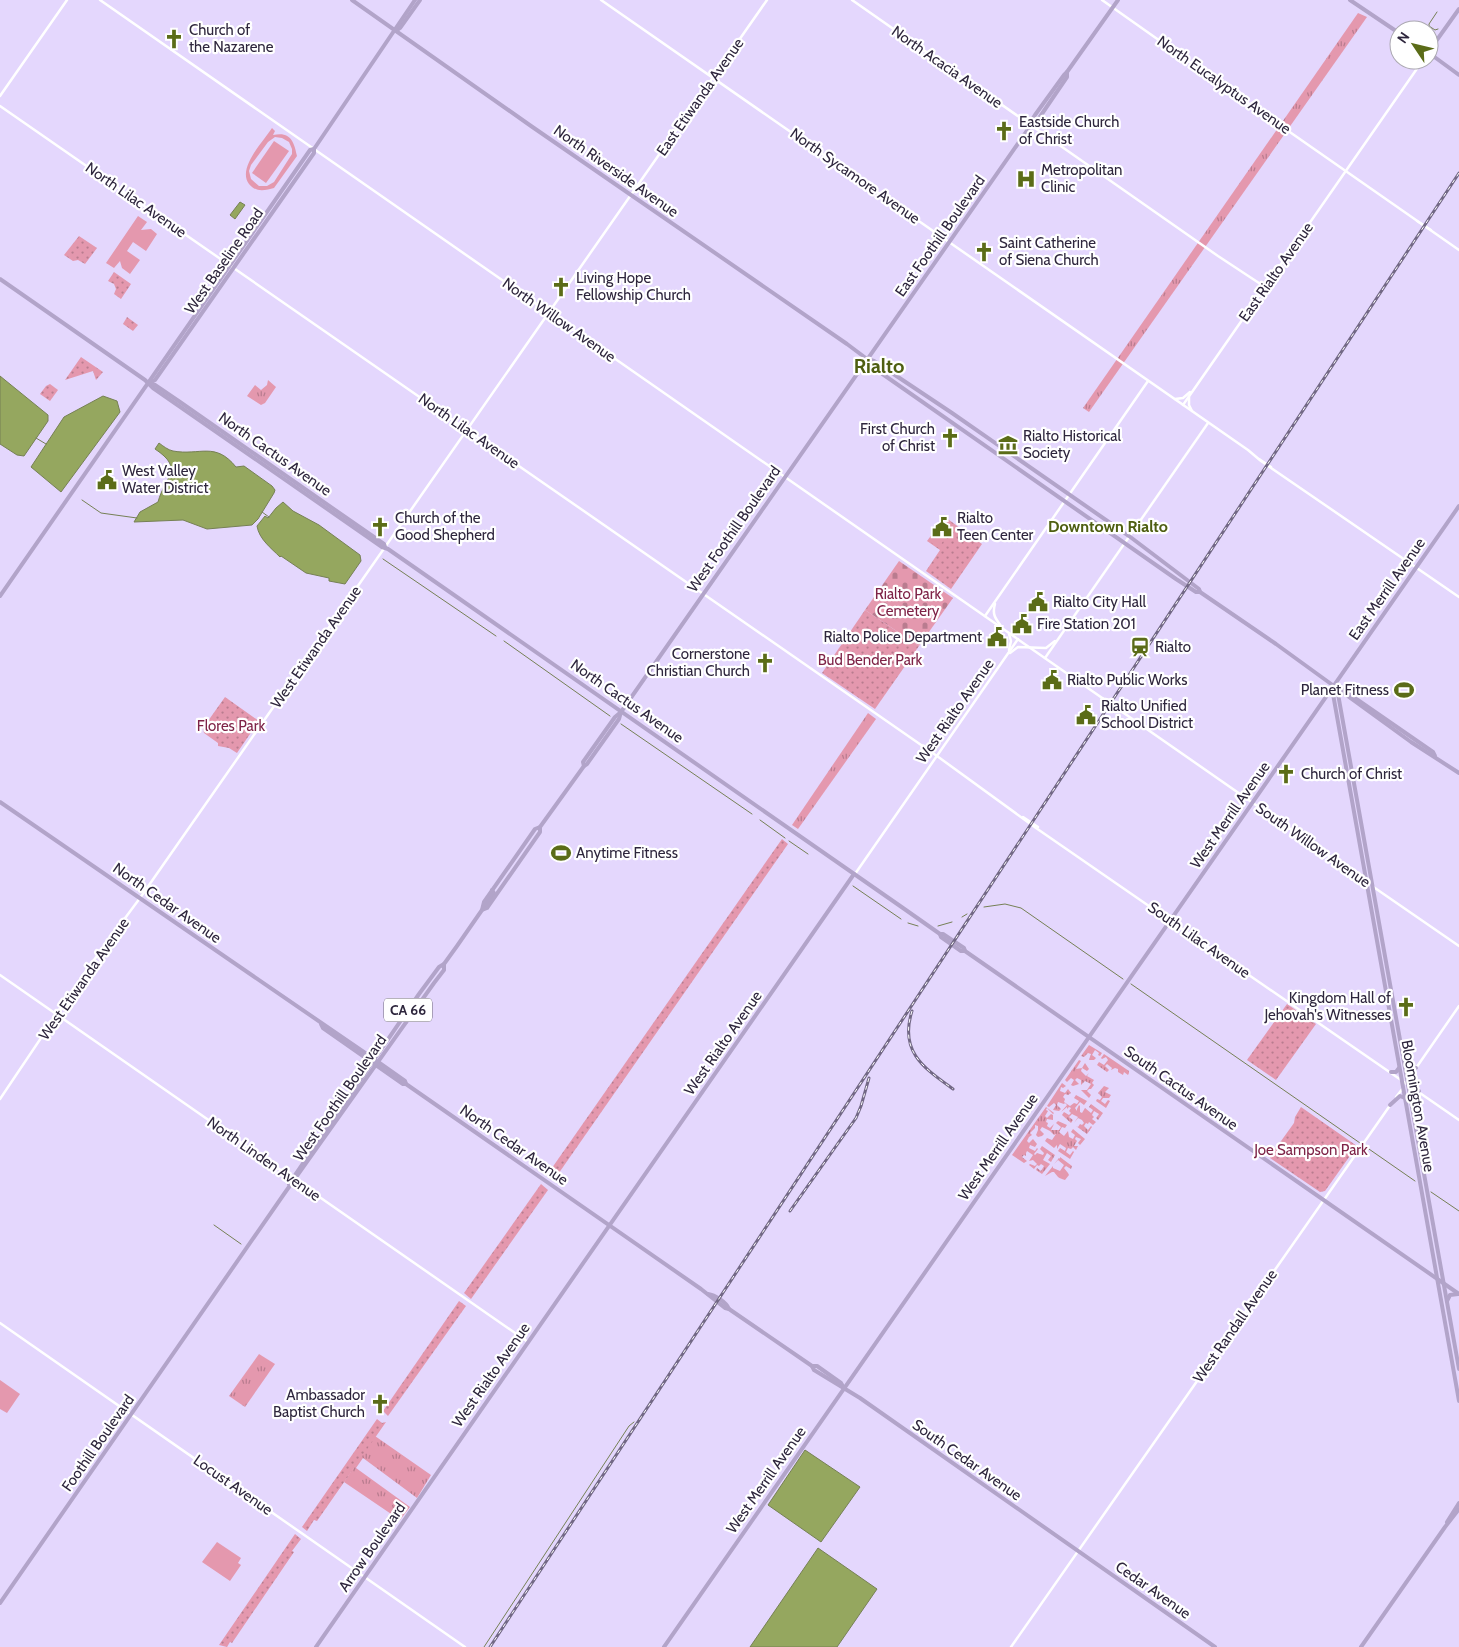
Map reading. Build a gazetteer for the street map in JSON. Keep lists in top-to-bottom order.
{
  "streets": {
    "main road": [
      "North Riverside Avenue",
      "East Foothill Boulevard",
      "West Baseline Road",
      "North Cactus Avenue",
      "West Foothill Boulevard",
      "East Merrill Avenue",
      "West Rialto Avenue",
      "West Merrill Avenue",
      "North Cedar Avenue",
      "CA 66",
      "South Cactus Avenue",
      "Bloomington Avenue",
      "Foothill Boulevard",
      "South Cedar Avenue",
      "Arrow Boulevard",
      "Cedar Avenue"
    ],
    "street": [
      "North Acacia Avenue",
      "North Eucalyptus Avenue",
      "East Etiwanda Avenue",
      "North Sycamore Avenue",
      "North Lilac Avenue",
      "East Rialto Avenue",
      "North Willow Avenue",
      "West Etiwanda Avenue",
      "South Willow Avenue",
      "South Lilac Avenue",
      "North Linden Avenue",
      "West Randall Avenue",
      "Locust Avenue"
    ]
  },
  "crossings": [
    ["North Acacia Avenue", "East Foothill Boulevard"],
    ["North Acacia Avenue", "East Rialto Avenue"],
    ["North Eucalyptus Avenue", "East Foothill Boulevard"],
    ["North Eucalyptus Avenue", "East Rialto Avenue"],
    ["East Etiwanda Avenue", "North Riverside Avenue"],
    ["East Etiwanda Avenue", "North Sycamore Avenue"],
    ["East Etiwanda Avenue", "West Etiwanda Avenue"],
    ["North Riverside Avenue", "East Foothill Boulevard"],
    ["North Riverside Avenue", "West Baseline Road"],
    ["North Riverside Avenue", "West Foothill Boulevard"],
    ["North Riverside Avenue", "West Etiwanda Avenue"],
    ["North Sycamore Avenue", "East Foothill Boulevard"],
    ["North Sycamore Avenue", "East Rialto Avenue"],
    ["North Sycamore Avenue", "East Merrill Avenue"],
    ["North Lilac Avenue", "West Baseline Road"],
    ["North Lilac Avenue", "West Foothill Boulevard"],
    ["North Lilac Avenue", "West Etiwanda Avenue"],
    ["North Lilac Avenue", "West Rialto Avenue"],
    ["North Lilac Avenue", "South Lilac Avenue"],
    ["East Foothill Boulevard", "West Foothill Boulevard"],
    ["West Baseline Road", "North Willow Avenue"],
    ["West Baseline Road", "North Cactus Avenue"],
    ["North Willow Avenue", "West Foothill Boulevard"],
    ["North Willow Avenue", "West Etiwanda Avenue"],
    ["North Willow Avenue", "West Rialto Avenue"],
    ["North Willow Avenue", "South Willow Avenue"],
    ["North Cactus Avenue", "West Foothill Boulevard"],
    ["North Cactus Avenue", "West Etiwanda Avenue"],
    ["North Cactus Avenue", "West Rialto Avenue"],
    ["North Cactus Avenue", "South Cactus Avenue"],
    ["West Foothill Boulevard", "North Cedar Avenue"],
    ["West Foothill Boulevard", "North Linden Avenue"],
    ["West Foothill Boulevard", "Foothill Boulevard"],
    ["East Merrill Avenue", "West Merrill Avenue"],
    ["East Merrill Avenue", "Bloomington Avenue"],
    ["West Etiwanda Avenue", "North Cedar Avenue"],
    ["West Etiwanda Avenue", "North Linden Avenue"],
    ["West Rialto Avenue", "South Willow Avenue"],
    ["West Rialto Avenue", "North Cedar Avenue"],
    ["West Rialto Avenue", "South Lilac Avenue"],
    ["West Rialto Avenue", "South Cactus Avenue"],
    ["West Rialto Avenue", "North Linden Avenue"],
    ["West Rialto Avenue", "South Cedar Avenue"],
    ["West Rialto Avenue", "Arrow Boulevard"],
    ["West Merrill Avenue", "South Willow Avenue"],
    ["West Merrill Avenue", "South Lilac Avenue"],
    ["West Merrill Avenue", "South Cactus Avenue"],
    ["West Merrill Avenue", "Bloomington Avenue"],
    ["West Merrill Avenue", "South Cedar Avenue"],
    ["South Willow Avenue", "Bloomington Avenue"],
    ["North Cedar Avenue", "South Cedar Avenue"],
    ["South Lilac Avenue", "Bloomington Avenue"],
    ["South Lilac Avenue", "West Randall Avenue"],
    ["South Cactus Avenue", "Bloomington Avenue"],
    ["South Cactus Avenue", "West Randall Avenue"],
    ["Bloomington Avenue", "West Randall Avenue"],
    ["West Randall Avenue", "South Cedar Avenue"],
    ["West Randall Avenue", "Cedar Avenue"],
    ["Foothill Boulevard", "Locust Avenue"],
    ["South Cedar Avenue", "Cedar Avenue"],
    ["Locust Avenue", "Arrow Boulevard"]
  ],
  "districts": ["Rialto", "Downtown Rialto"],
  "parks": [
    "Rialto Park Cemetery",
    "Bud Bender Park",
    "Flores Park",
    "Joe Sampson Park"
  ],
  "places": {
    "church": [
      "Church of the Nazarene",
      "Eastside Church of Christ",
      "Saint Catherine of Siena Church",
      "Living Hope Fellowship Church",
      "First Church of Christ",
      "Church of the Good Shepherd",
      "Cornerstone Christian Church",
      "Church of Christ",
      "Kingdom Hall of Jehovah's Witnesses",
      "Ambassador Baptist Church"
    ],
    "hospital": ["Metropolitan Clinic"],
    "museum": ["Rialto Historical Society"],
    "public building": [
      "West Valley Water District",
      "Rialto Teen Center",
      "Rialto City Hall",
      "Fire Station 201",
      "Rialto Police Department",
      "Rialto Public Works",
      "Rialto Unified School District"
    ],
    "station": ["Rialto"],
    "sports": ["Planet Fitness", "Anytime Fitness"]
  },
  "north": "top left"
}
